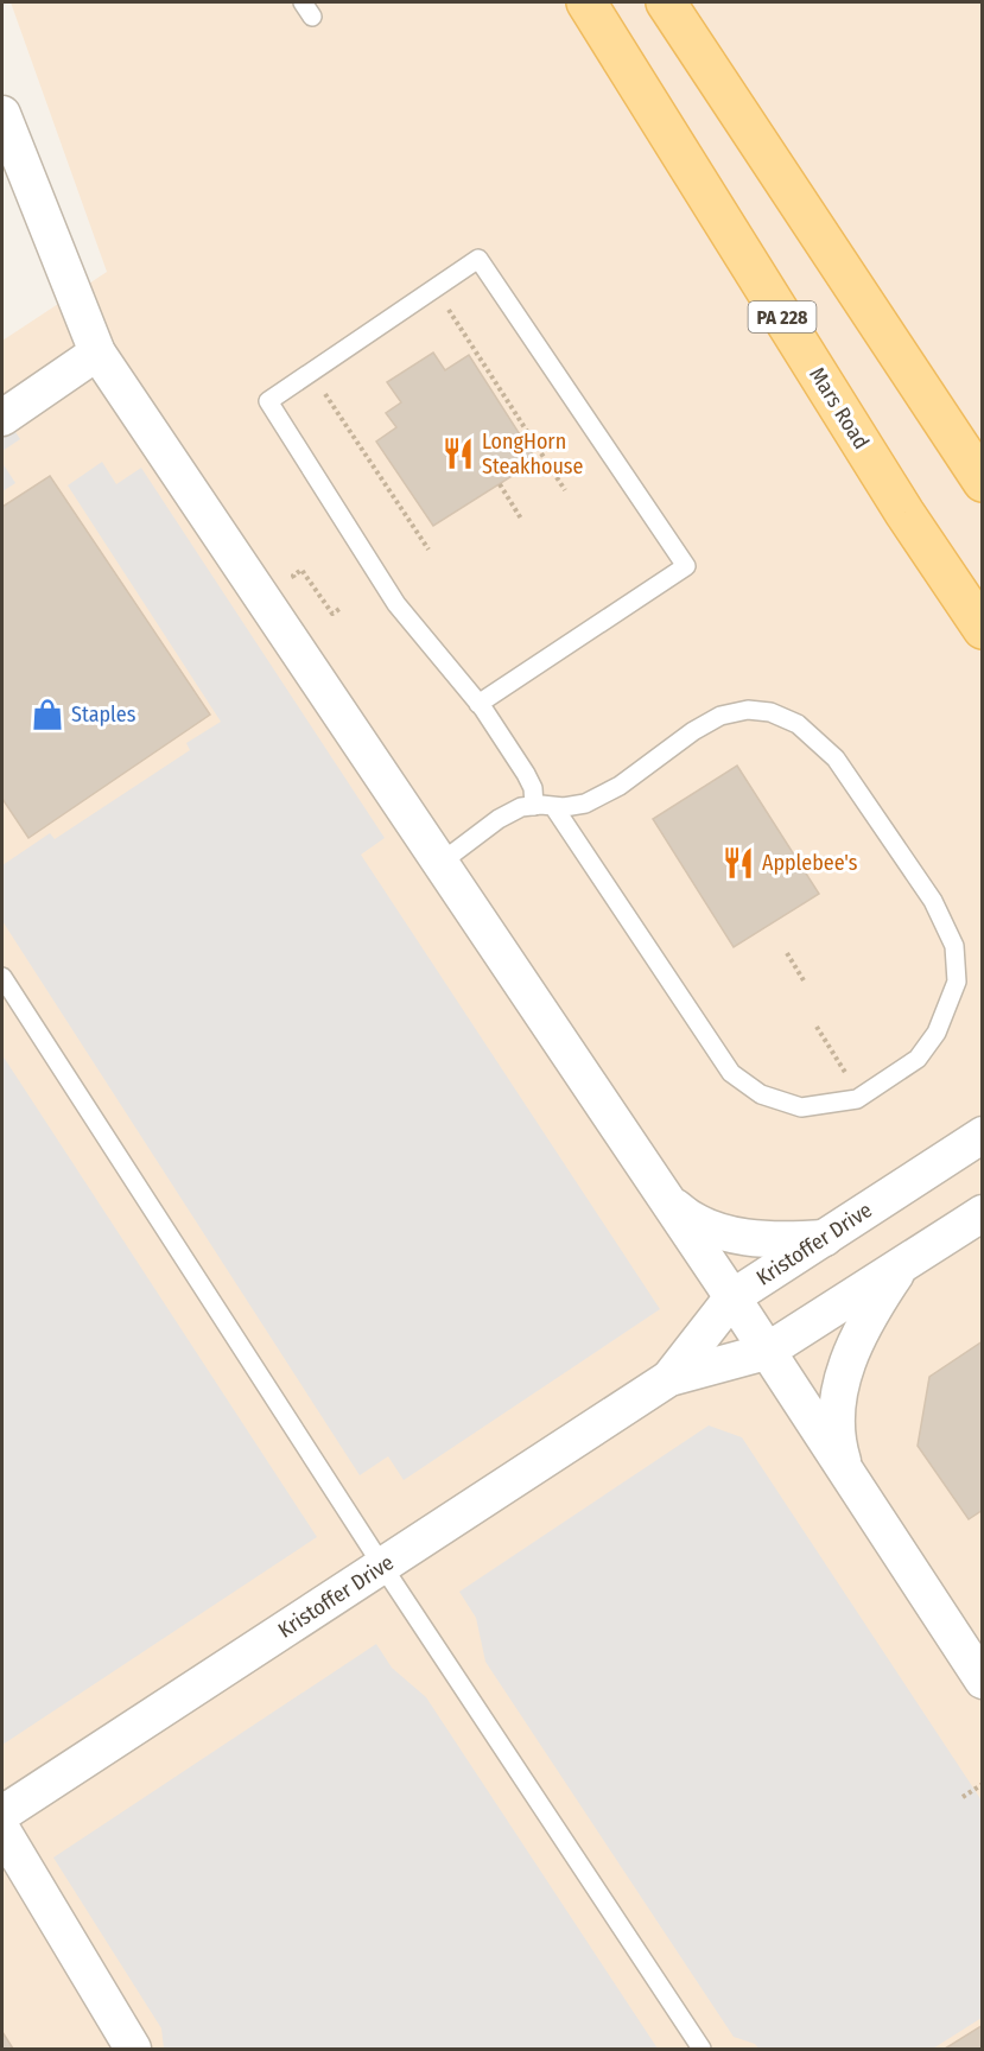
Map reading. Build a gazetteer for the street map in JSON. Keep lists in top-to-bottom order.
{
  "streets": {
    "main road": ["PA 228", "Mars Road"],
    "street": ["Kristoffer Drive"]
  },
  "places": {
    "restaurant": ["LongHorn Steakhouse", "Applebee's"],
    "shop": ["Staples"]
  }
}
